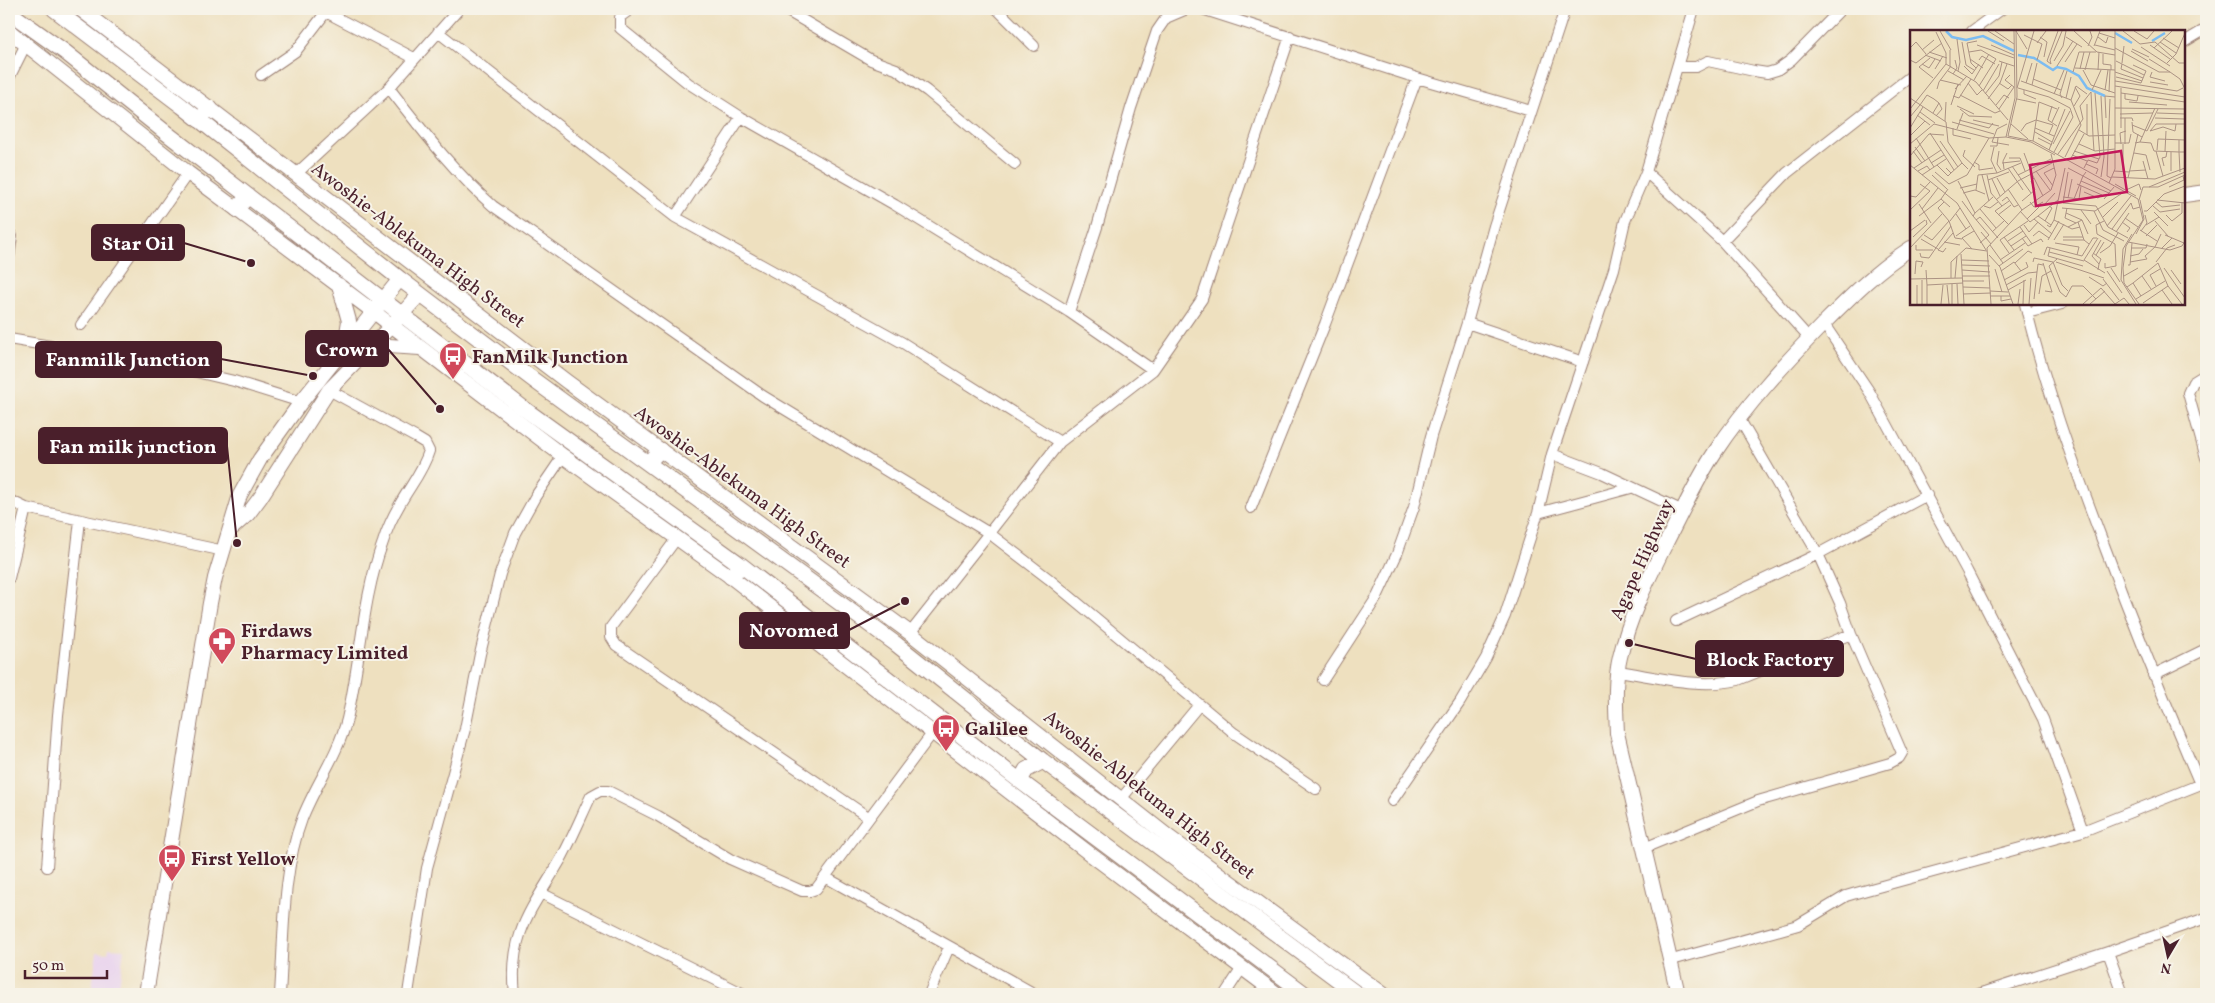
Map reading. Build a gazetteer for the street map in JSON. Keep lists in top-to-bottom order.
{
  "streets": {
    "main road": ["Awoshie-Ablekuma High Street"],
    "street": ["Agape Highway"]
  },
  "places": {
    "other": [
      "Star Oil",
      "Fanmilk Junction",
      "Crown",
      "Fan milk junction",
      "Novomed",
      "Block Factory"
    ],
    "bus stop": ["FanMilk Junction", "Galilee", "First Yellow"],
    "pharmacy": ["Firdaws Pharmacy Limited"]
  },
  "scale_bar": "50 m",
  "north": "bottom"
}
